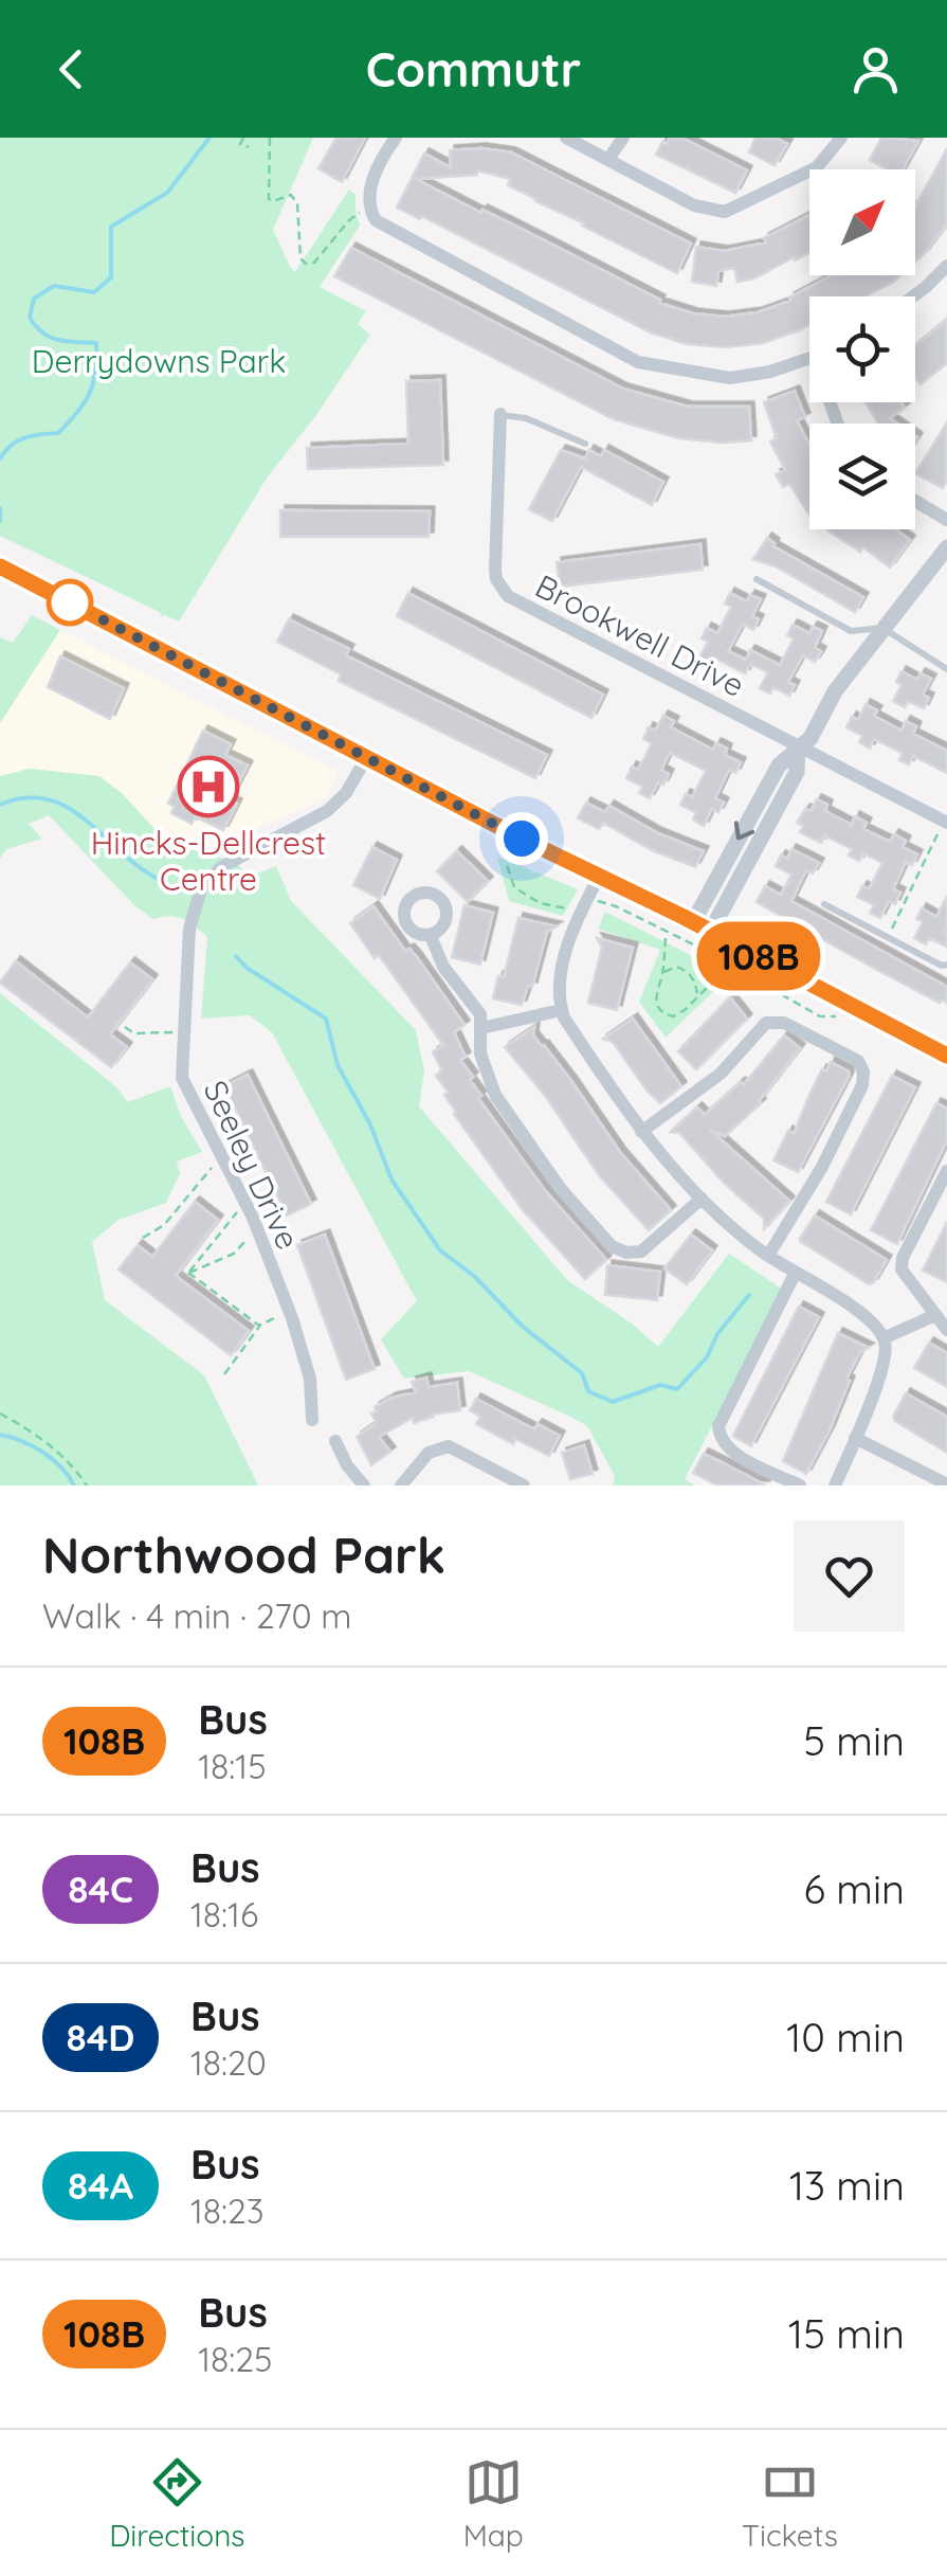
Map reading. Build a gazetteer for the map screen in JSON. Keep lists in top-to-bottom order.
{
  "streets": {
    "street": ["Brookwell Drive", "Seeley Drive"]
  },
  "parks": ["Derrydowns Park"],
  "places": {
    "hospital": ["Hincks-Dellcrest Centre"]
  },
  "lines": ["bus line 108B"],
  "north": "top right",
  "page": {
    "header": "Commutr",
    "on_map": "108B",
    "heading": ["Northwood Park", "Walk · 4 min · 270 m"],
    "list": [
      {
        "mark": "108B",
        "name": "Bus",
        "note": "18:15",
        "value": "5 min"
      },
      {
        "mark": "84C",
        "name": "Bus",
        "note": "18:16",
        "value": "6 min"
      },
      {
        "mark": "84D",
        "name": "Bus",
        "note": "18:20",
        "value": "10 min"
      },
      {
        "mark": "84A",
        "name": "Bus",
        "note": "18:23",
        "value": "13 min"
      },
      {
        "mark": "108B",
        "name": "Bus",
        "note": "18:25",
        "value": "15 min"
      }
    ],
    "tabs": ["Directions", "Map", "Tickets"]
  }
}
